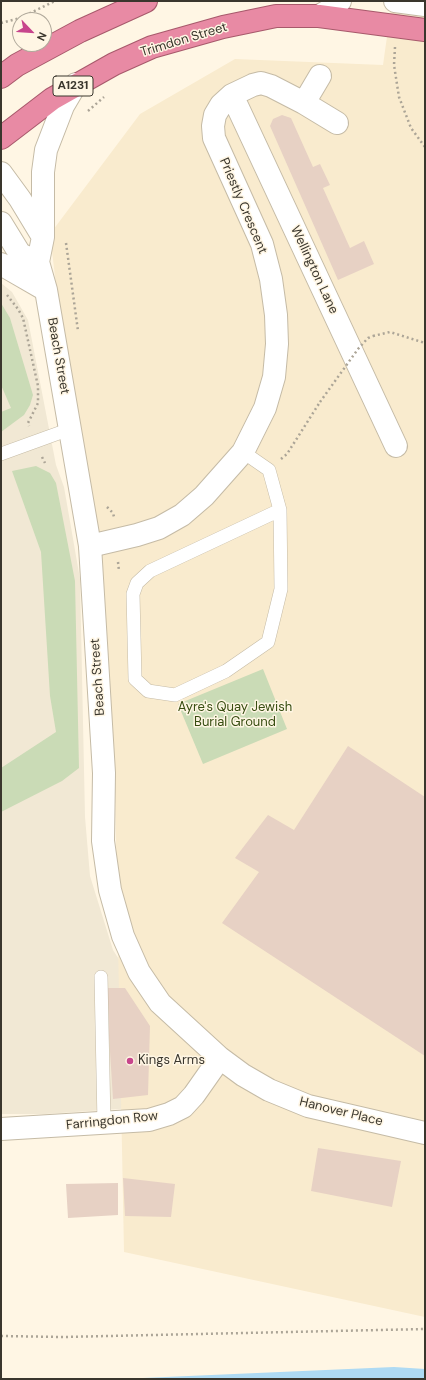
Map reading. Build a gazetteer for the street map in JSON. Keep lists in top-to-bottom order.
{
  "streets": {
    "highway": ["Trimdon Street", "A1231"],
    "street": [
      "Priestly Crescent",
      "Wellington Lane",
      "Beach Street",
      "Hanover Place",
      "Farringdon Row"
    ]
  },
  "crossings": [
    ["Trimdon Street", "A1231"],
    ["Trimdon Street", "Beach Street"],
    ["Priestly Crescent", "Wellington Lane"],
    ["Priestly Crescent", "Beach Street"],
    ["Beach Street", "Hanover Place"],
    ["Beach Street", "Farringdon Row"],
    ["Hanover Place", "Farringdon Row"]
  ],
  "parks": ["Ayre's Quay Jewish Burial Ground"],
  "places": ["Kings Arms"],
  "north": "bottom right"
}
